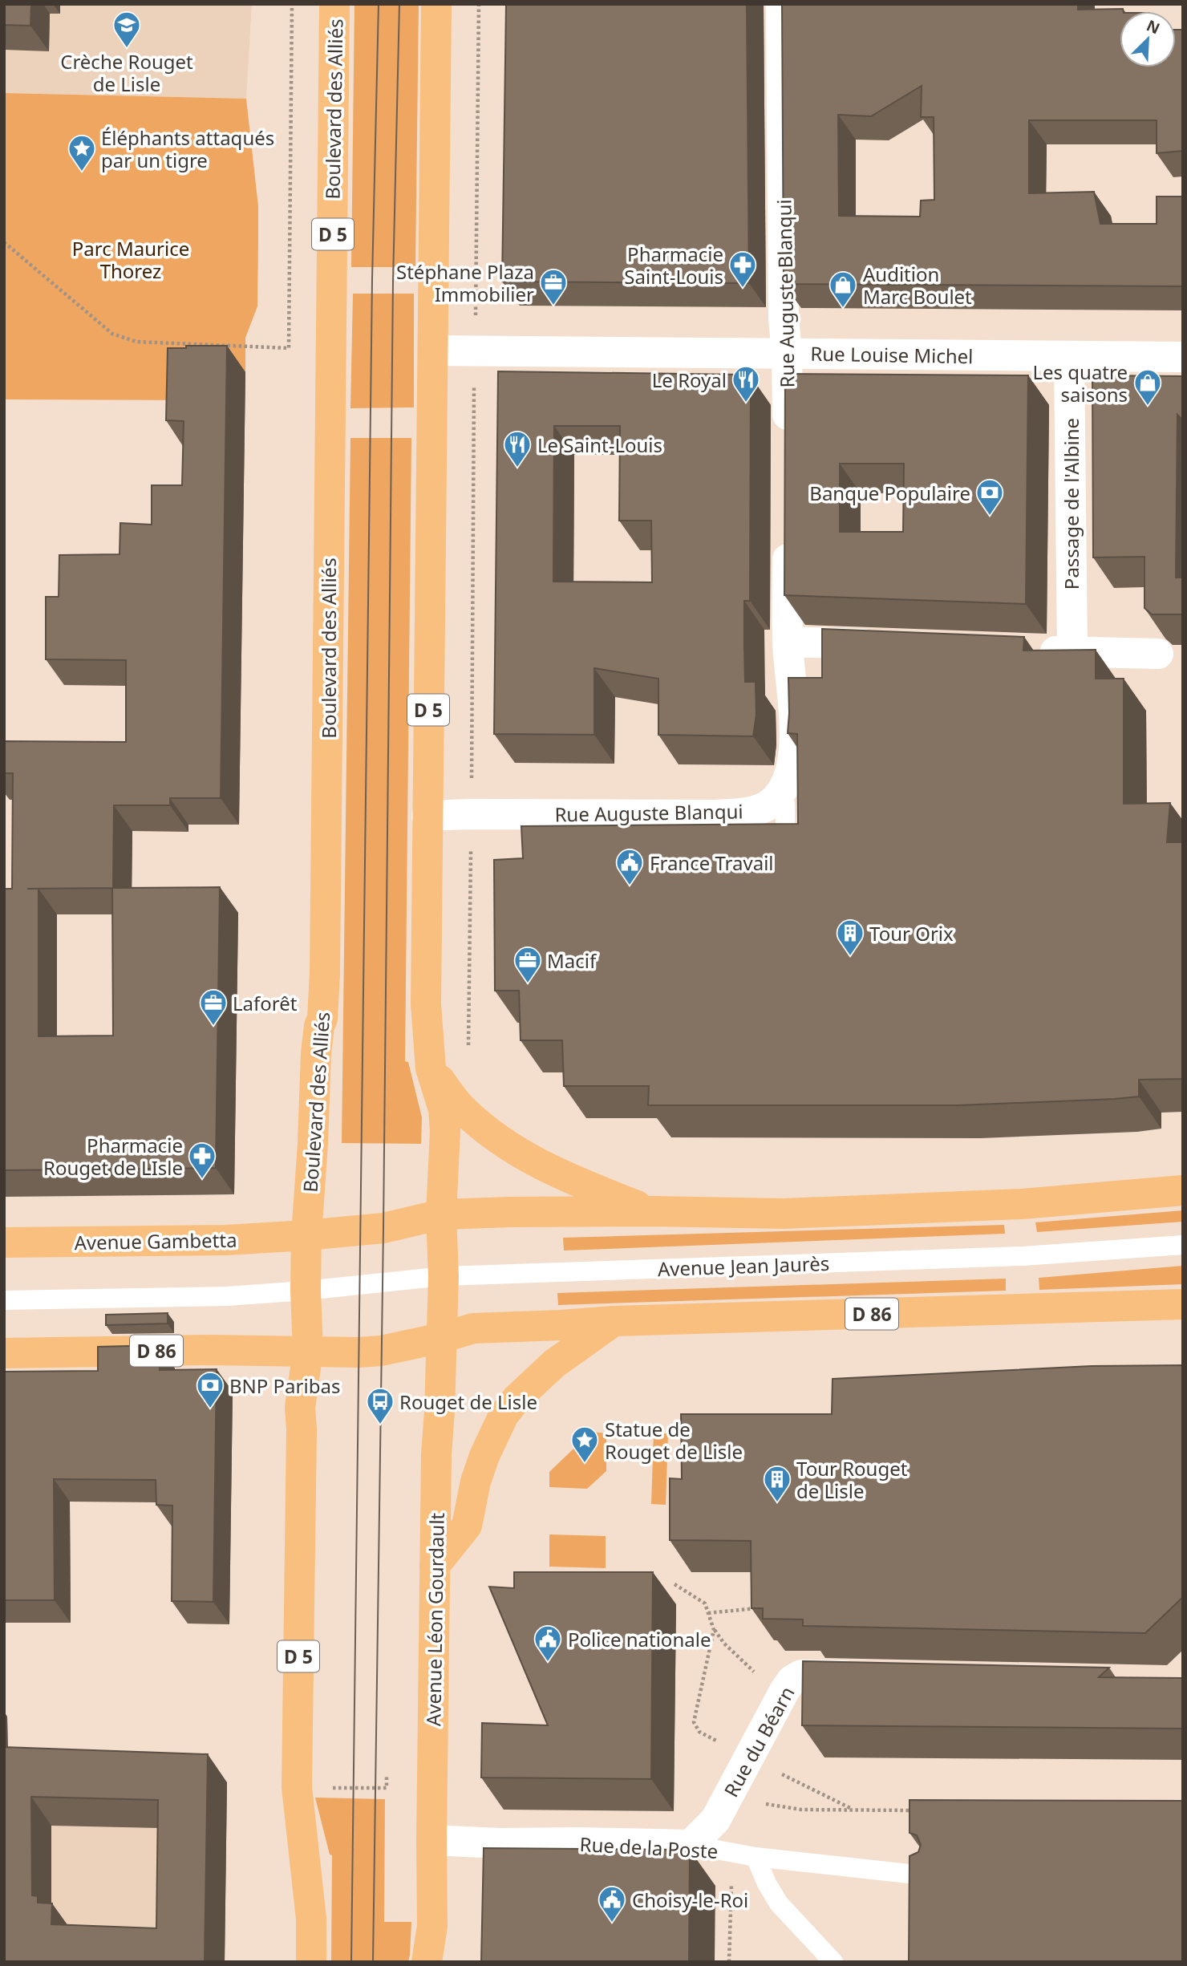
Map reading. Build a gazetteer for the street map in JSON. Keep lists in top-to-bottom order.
{
  "streets": {
    "main road": [
      "Boulevard des Alliés",
      "D 5",
      "Avenue Gambetta",
      "D 86",
      "Avenue Léon Gourdault"
    ],
    "street": [
      "Rue Auguste Blanqui",
      "Rue Louise Michel",
      "Passage de l'Albine",
      "Rue du Béarn",
      "Rue de la Poste"
    ],
    "lane": ["Avenue Jean Jaurès"]
  },
  "crossings": [
    ["Boulevard des Alliés", "D 5"],
    ["Boulevard des Alliés", "Avenue Gambetta"],
    ["Boulevard des Alliés", "Avenue Jean Jaurès"],
    ["D 5", "Rue Auguste Blanqui"],
    ["D 5", "Rue Louise Michel"],
    ["D 5", "Avenue Jean Jaurès"],
    ["D 5", "D 86"],
    ["D 5", "Avenue Léon Gourdault"],
    ["Rue Auguste Blanqui", "Rue Louise Michel"],
    ["Rue Louise Michel", "Passage de l'Albine"],
    ["Avenue Jean Jaurès", "Avenue Léon Gourdault"],
    ["D 86", "Avenue Léon Gourdault"],
    ["Avenue Léon Gourdault", "Rue de la Poste"],
    ["Rue du Béarn", "Rue de la Poste"]
  ],
  "parks": ["Parc Maurice Thorez"],
  "places": {
    "school or university": ["Crèche Rouget de Lisle"],
    "place": ["Éléphants attaqués par un tigre", "Statue de Rouget de Lisle"],
    "pharmacy": ["Pharmacie Saint-Louis", "Pharmacie Rouget de LIsle"],
    "office": ["Stéphane Plaza Immobilier", "Macif", "Laforêt"],
    "shop": ["Audition Marc Boulet", "Les quatre saisons"],
    "restaurant": ["Le Royal", "Le Saint-Louis"],
    "bank": ["Banque Populaire", "BNP Paribas"],
    "public building": ["France Travail", "Police nationale", "Choisy-le-Roi"],
    "building": ["Tour Orix", "Tour Rouget de Lisle"],
    "bus stop": ["Rouget de Lisle"]
  },
  "north": "top right"
}
